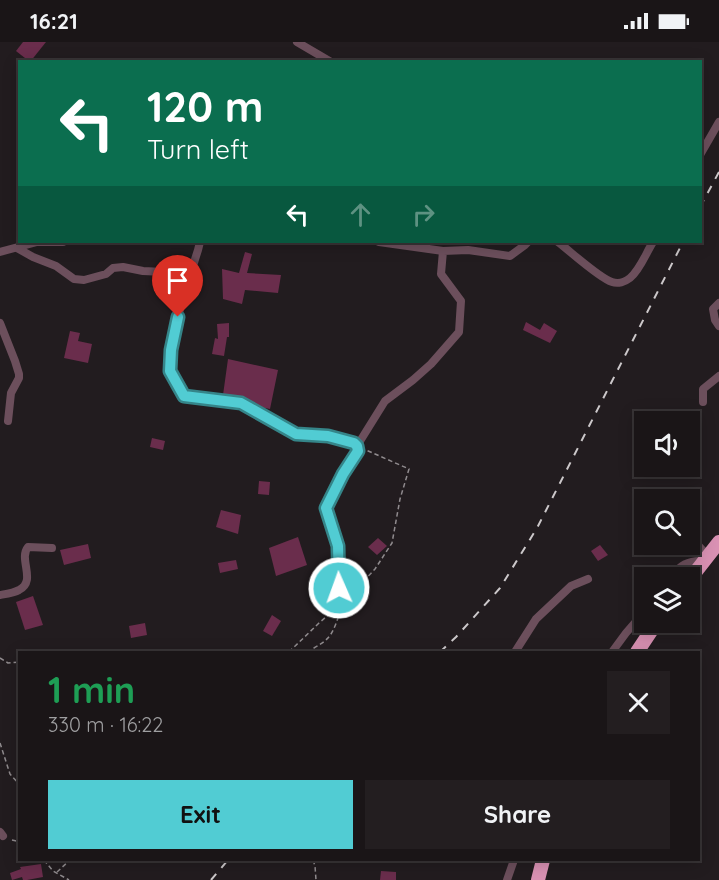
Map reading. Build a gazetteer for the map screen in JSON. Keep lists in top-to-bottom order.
{
  "page": {
    "status": "16:21",
    "turn": ["120 m", "Turn left"],
    "heading": ["1 min", "330 m · 16:22"],
    "buttons": ["Exit", "Share"]
  }
}
